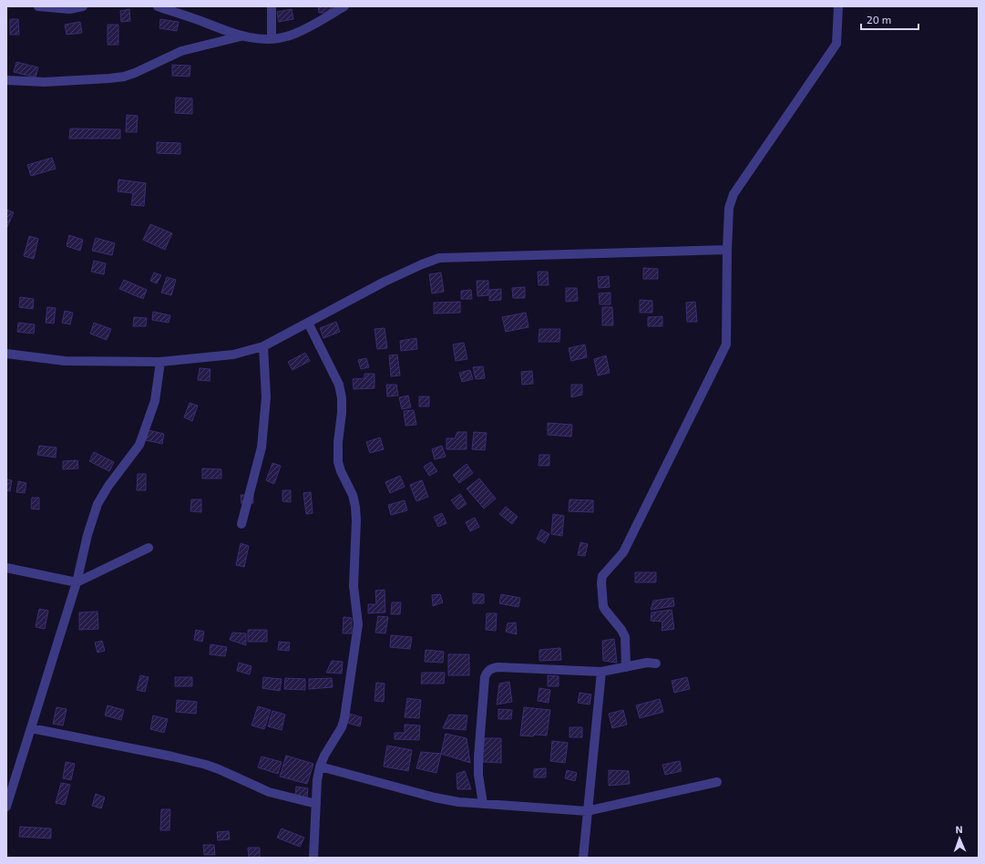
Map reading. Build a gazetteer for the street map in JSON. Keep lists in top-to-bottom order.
{
  "scale_bar": "20 m",
  "north": "top"
}
